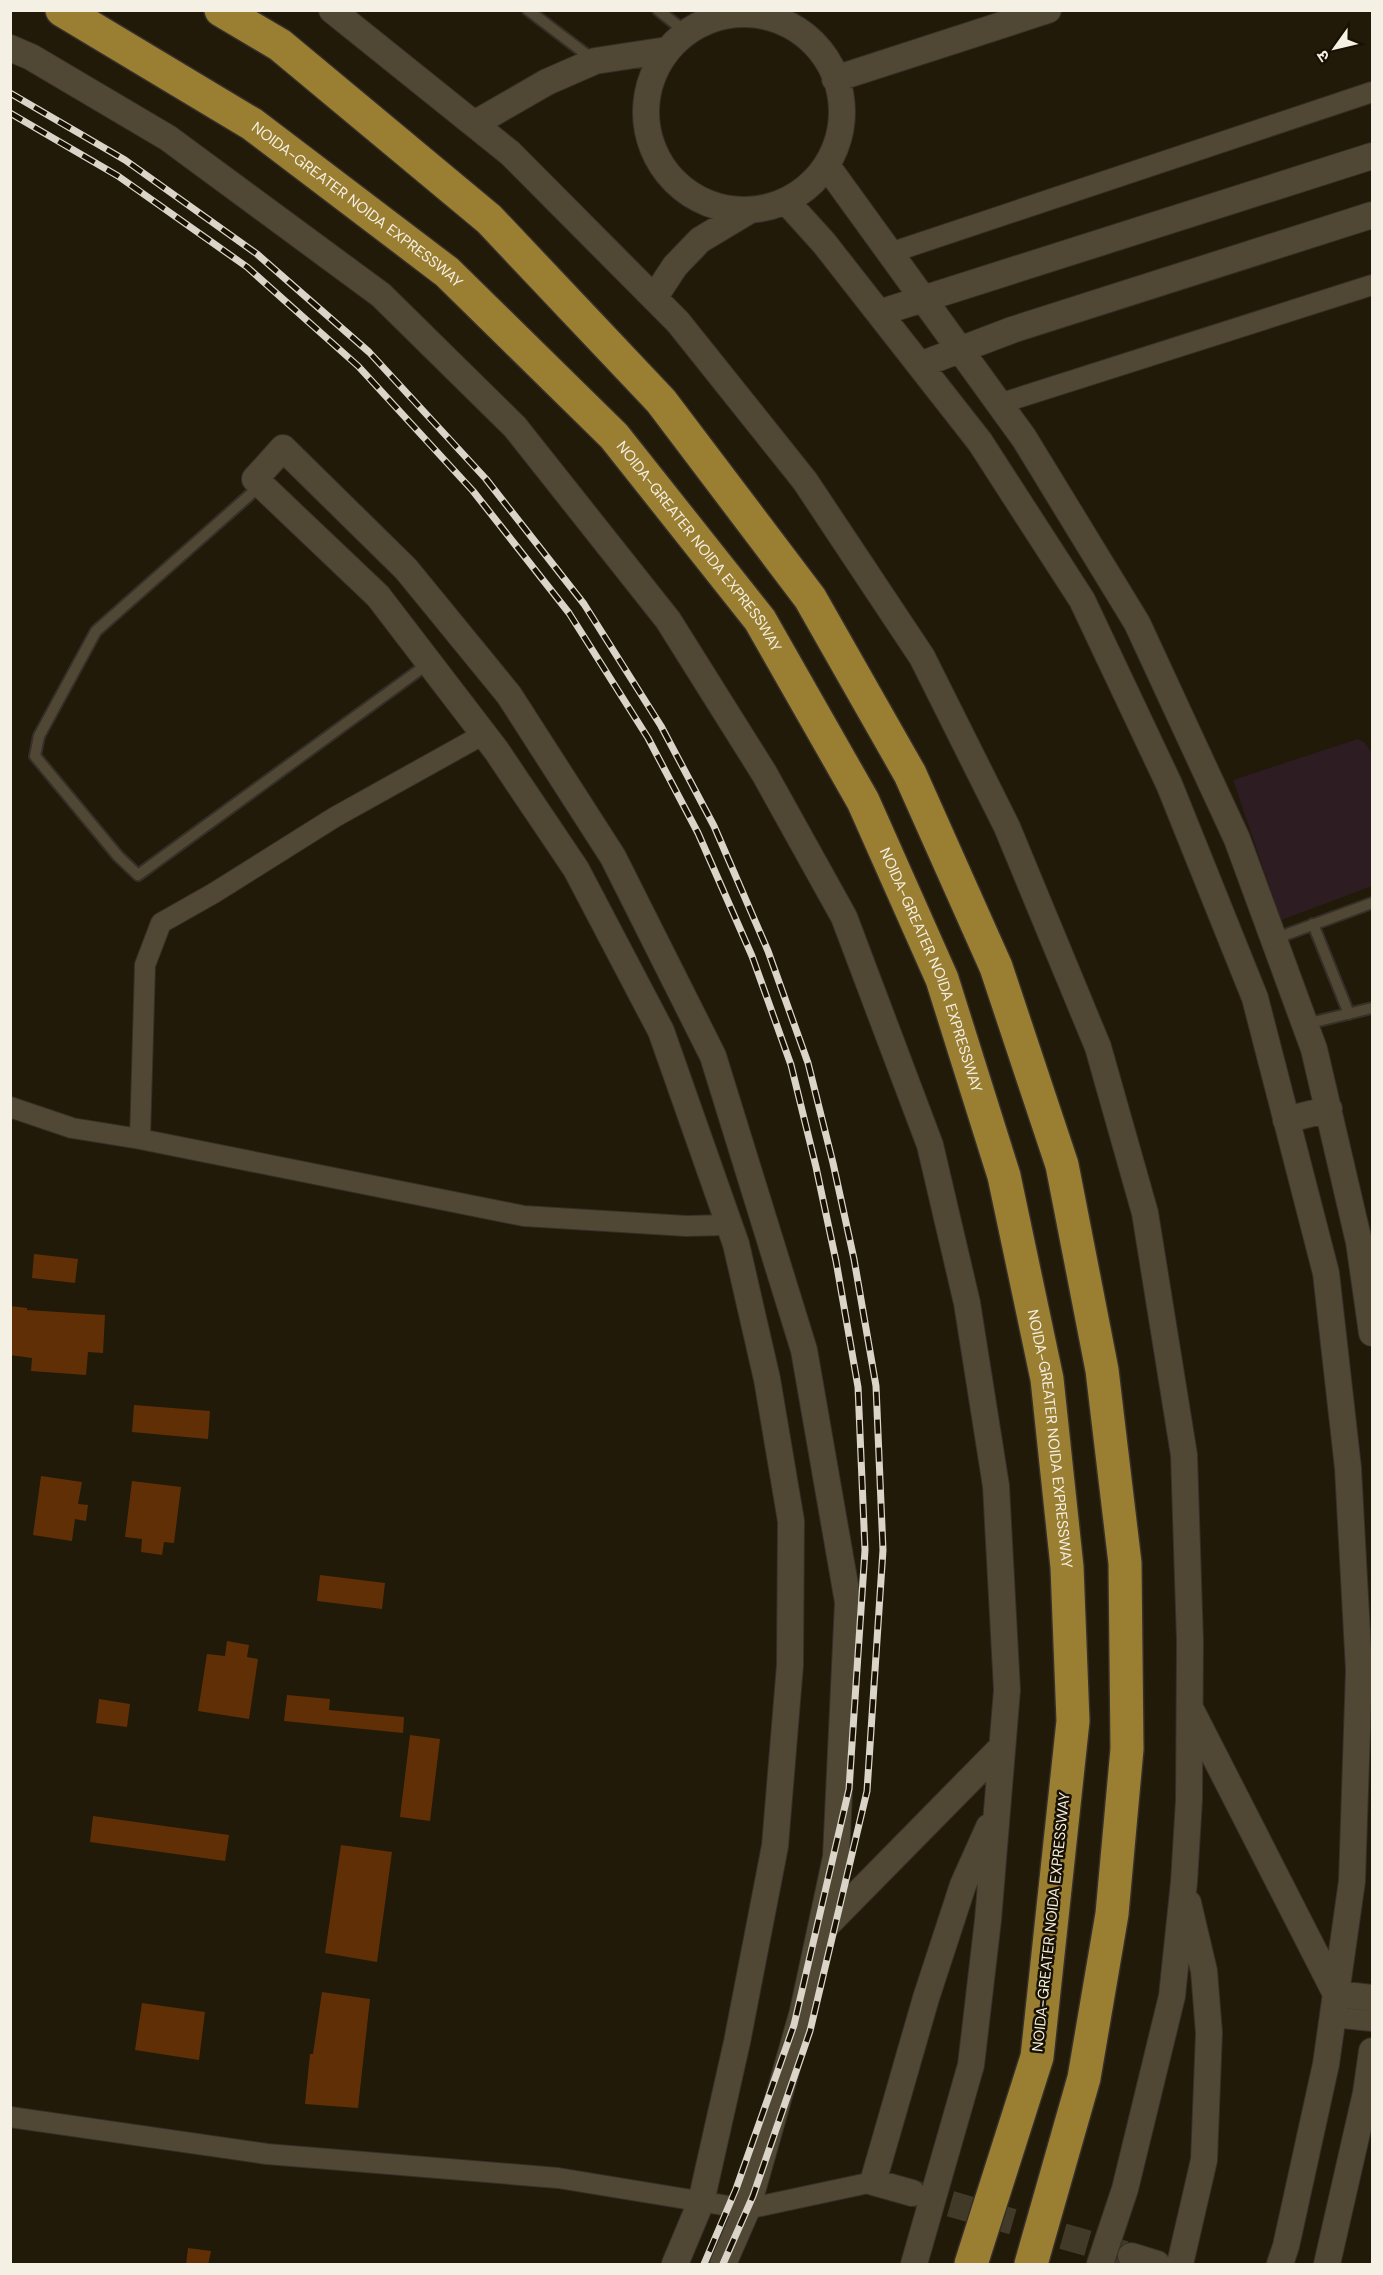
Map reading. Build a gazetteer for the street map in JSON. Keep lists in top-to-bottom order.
{
  "streets": {
    "highway": ["NOIDA-GREATER NOIDA EXPRESSWAY"]
  },
  "north": "bottom left"
}
